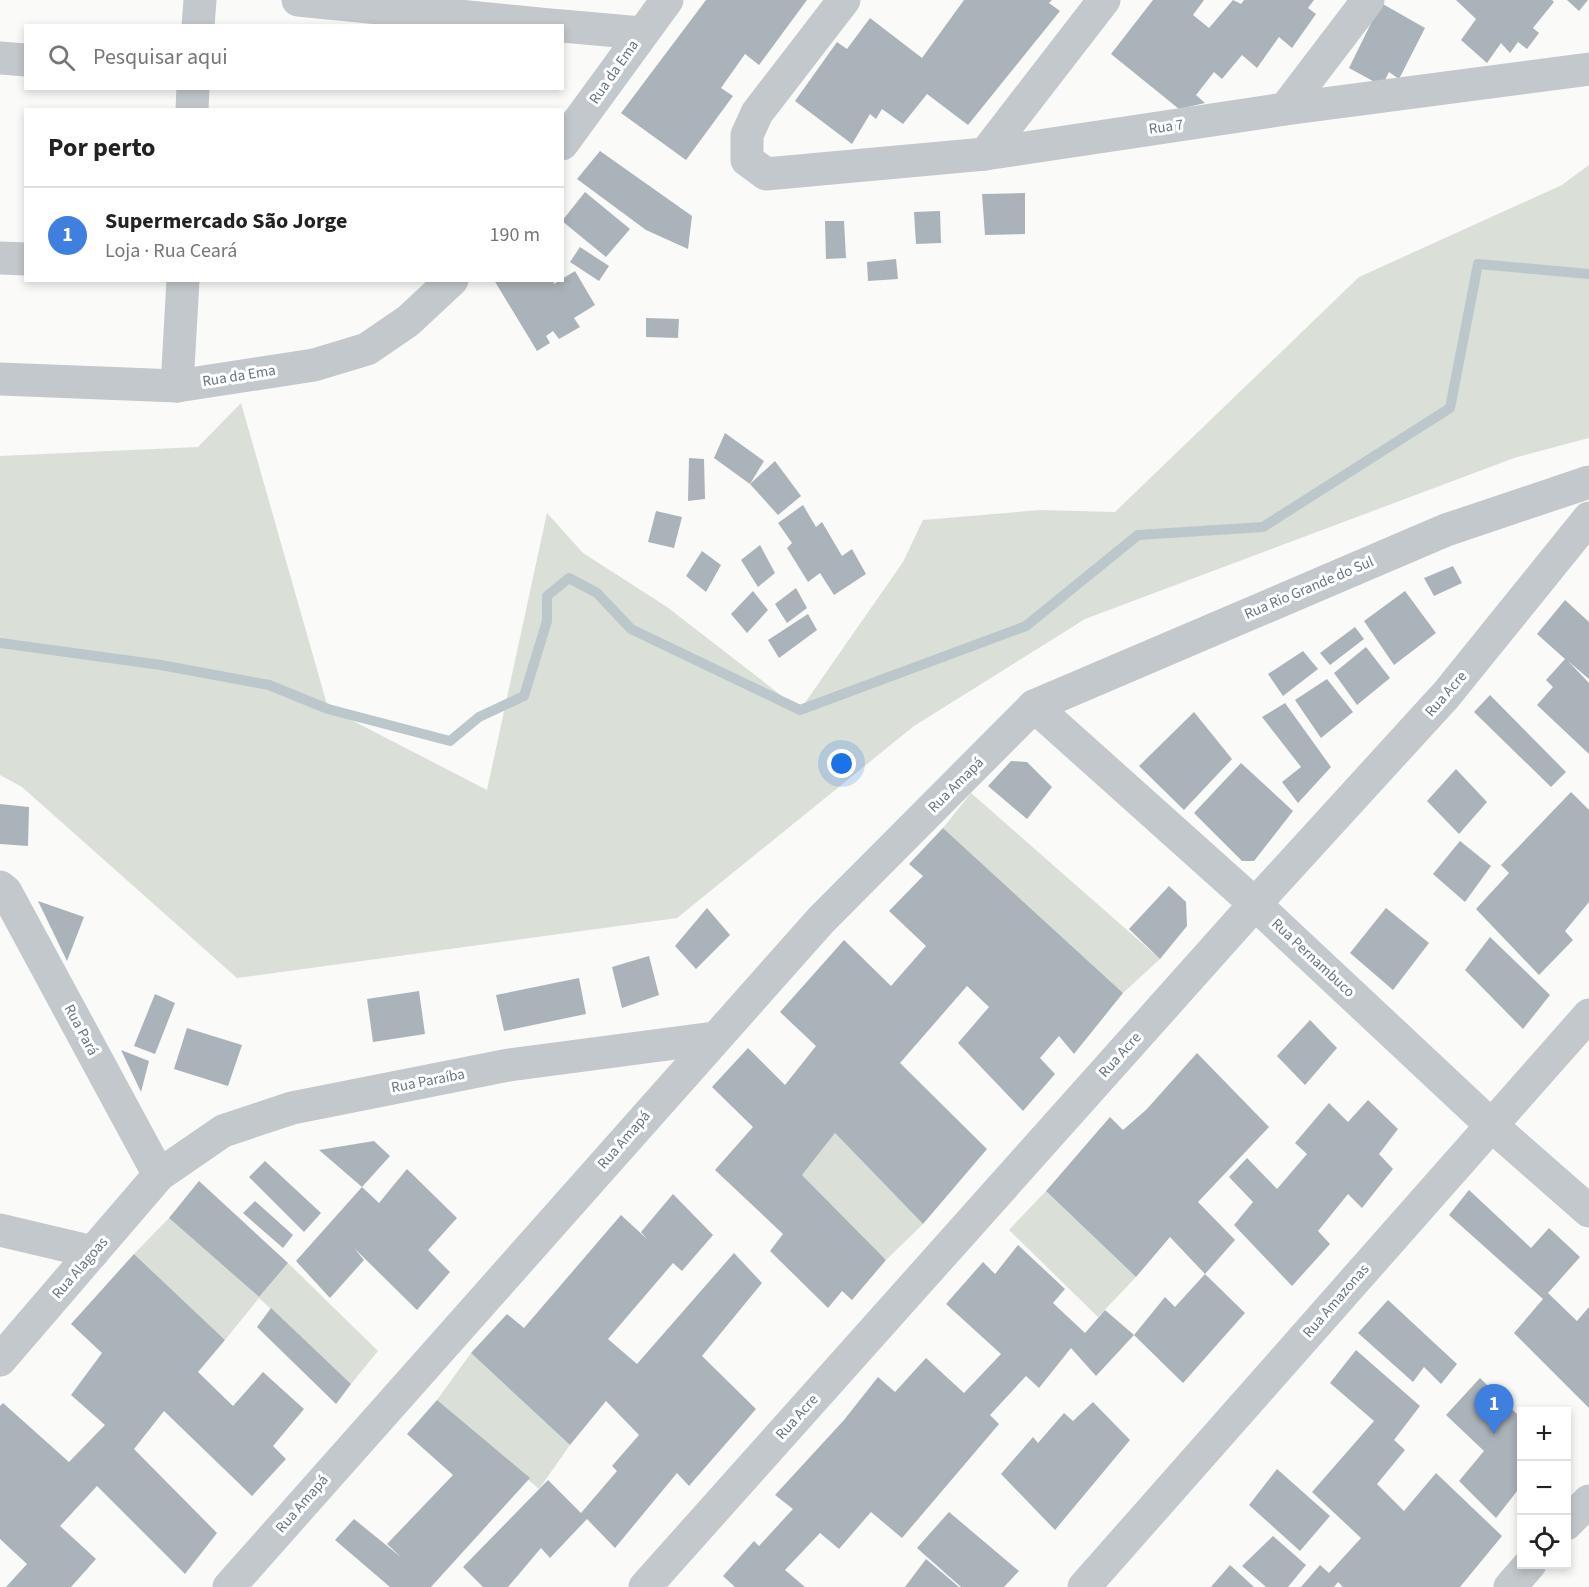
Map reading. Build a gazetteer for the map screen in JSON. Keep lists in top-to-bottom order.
{
  "streets": {
    "street": [
      "Rua da Ema",
      "Rua 7",
      "Rua Rio Grande do Sul",
      "Rua Acre",
      "Rua Amapá",
      "Rua Pernambuco",
      "Rua Pará",
      "Rua Paraíba",
      "Rua Alagoas",
      "Rua Amazonas"
    ]
  },
  "crossings": [
    ["Rua Rio Grande do Sul", "Rua Amapá"],
    ["Rua Rio Grande do Sul", "Rua Pernambuco"],
    ["Rua Acre", "Rua Pernambuco"],
    ["Rua Amapá", "Rua Pernambuco"],
    ["Rua Amapá", "Rua Paraíba"],
    ["Rua Pernambuco", "Rua Amazonas"],
    ["Rua Pará", "Rua Paraíba"],
    ["Rua Pará", "Rua Alagoas"],
    ["Rua Paraíba", "Rua Alagoas"]
  ],
  "page": {
    "search": "Pesquisar aqui",
    "heading": "Por perto",
    "list": [
      {
        "mark": "1",
        "name": "Supermercado São Jorge",
        "note": "Loja · Rua Ceará",
        "value": "190 m"
      }
    ],
    "pins": "1",
    "map_buttons": ["+", "−"]
  }
}
